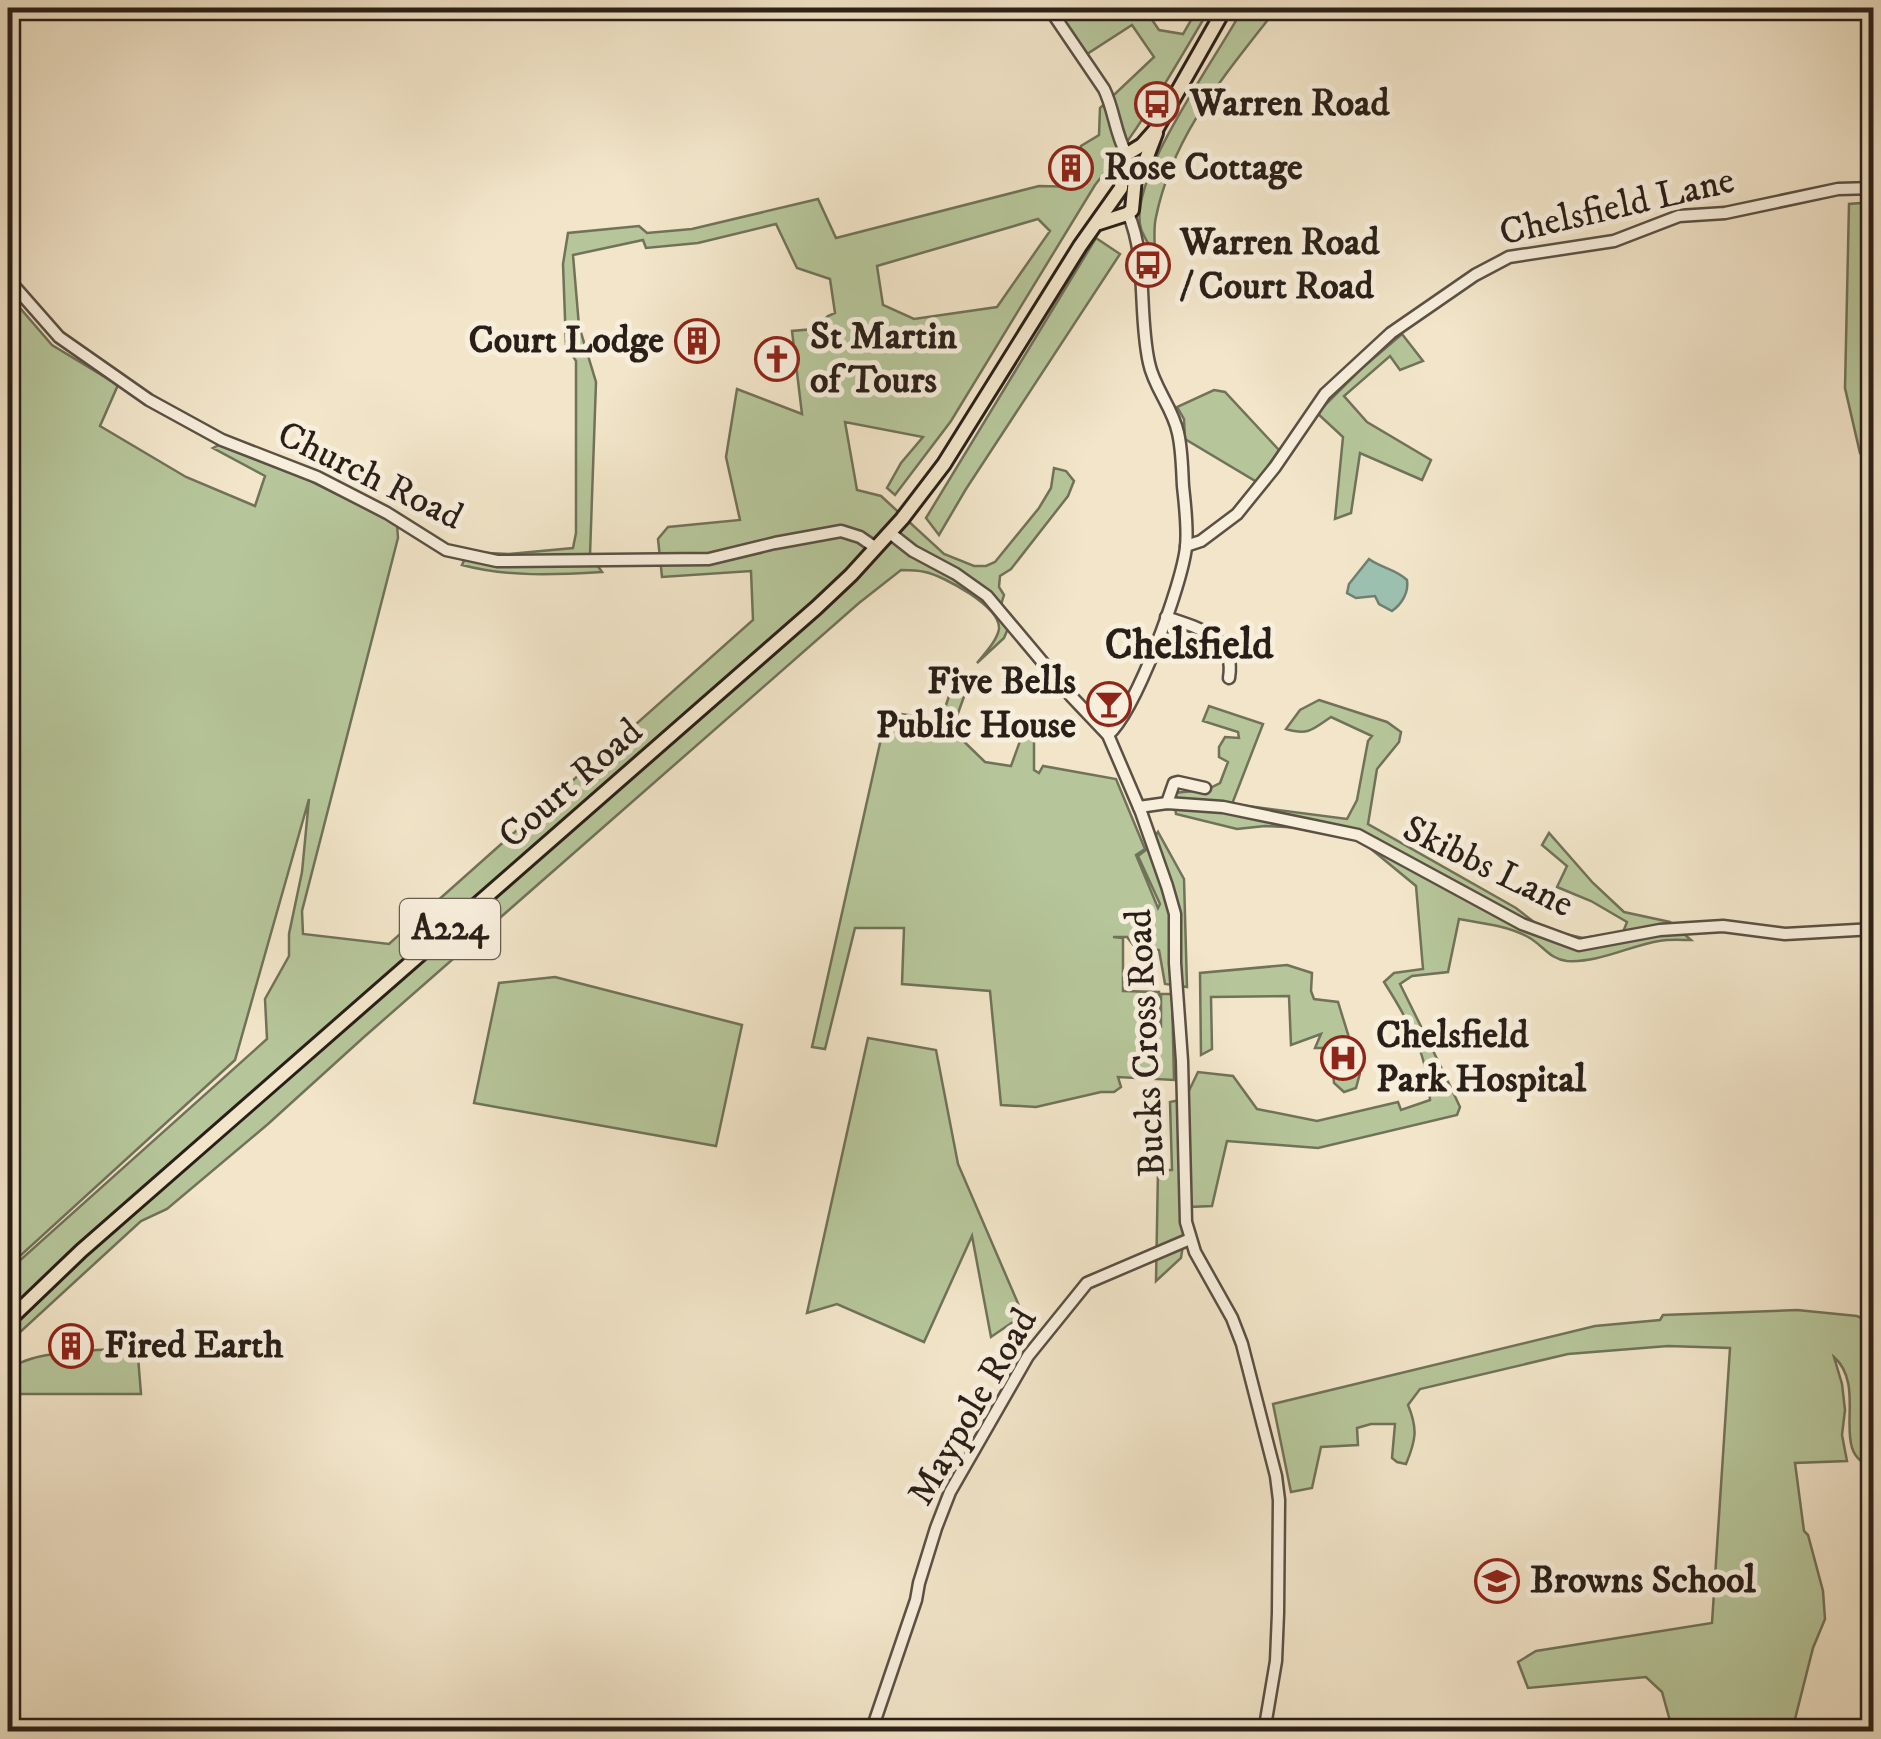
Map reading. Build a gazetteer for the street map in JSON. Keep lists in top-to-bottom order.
{
  "streets": {
    "main road": ["Court Road", "A224"],
    "street": [
      "Chelsfield Lane",
      "Church Road",
      "Skibbs Lane",
      "Bucks Cross Road",
      "Maypole Road"
    ]
  },
  "crossings": [
    ["Church Road", "Court Road"],
    ["Skibbs Lane", "Bucks Cross Road"],
    ["Bucks Cross Road", "Maypole Road"]
  ],
  "districts": ["Chelsfield"],
  "places": {
    "bus stop": ["Warren Road", "Warren Road / Court Road"],
    "building": ["Rose Cottage", "Court Lodge", "Fired Earth"],
    "church": ["St Martin of Tours"],
    "bar": ["Five Bells Public House"],
    "hospital": ["Chelsfield Park Hospital"],
    "school or university": ["Browns School"]
  }
}
